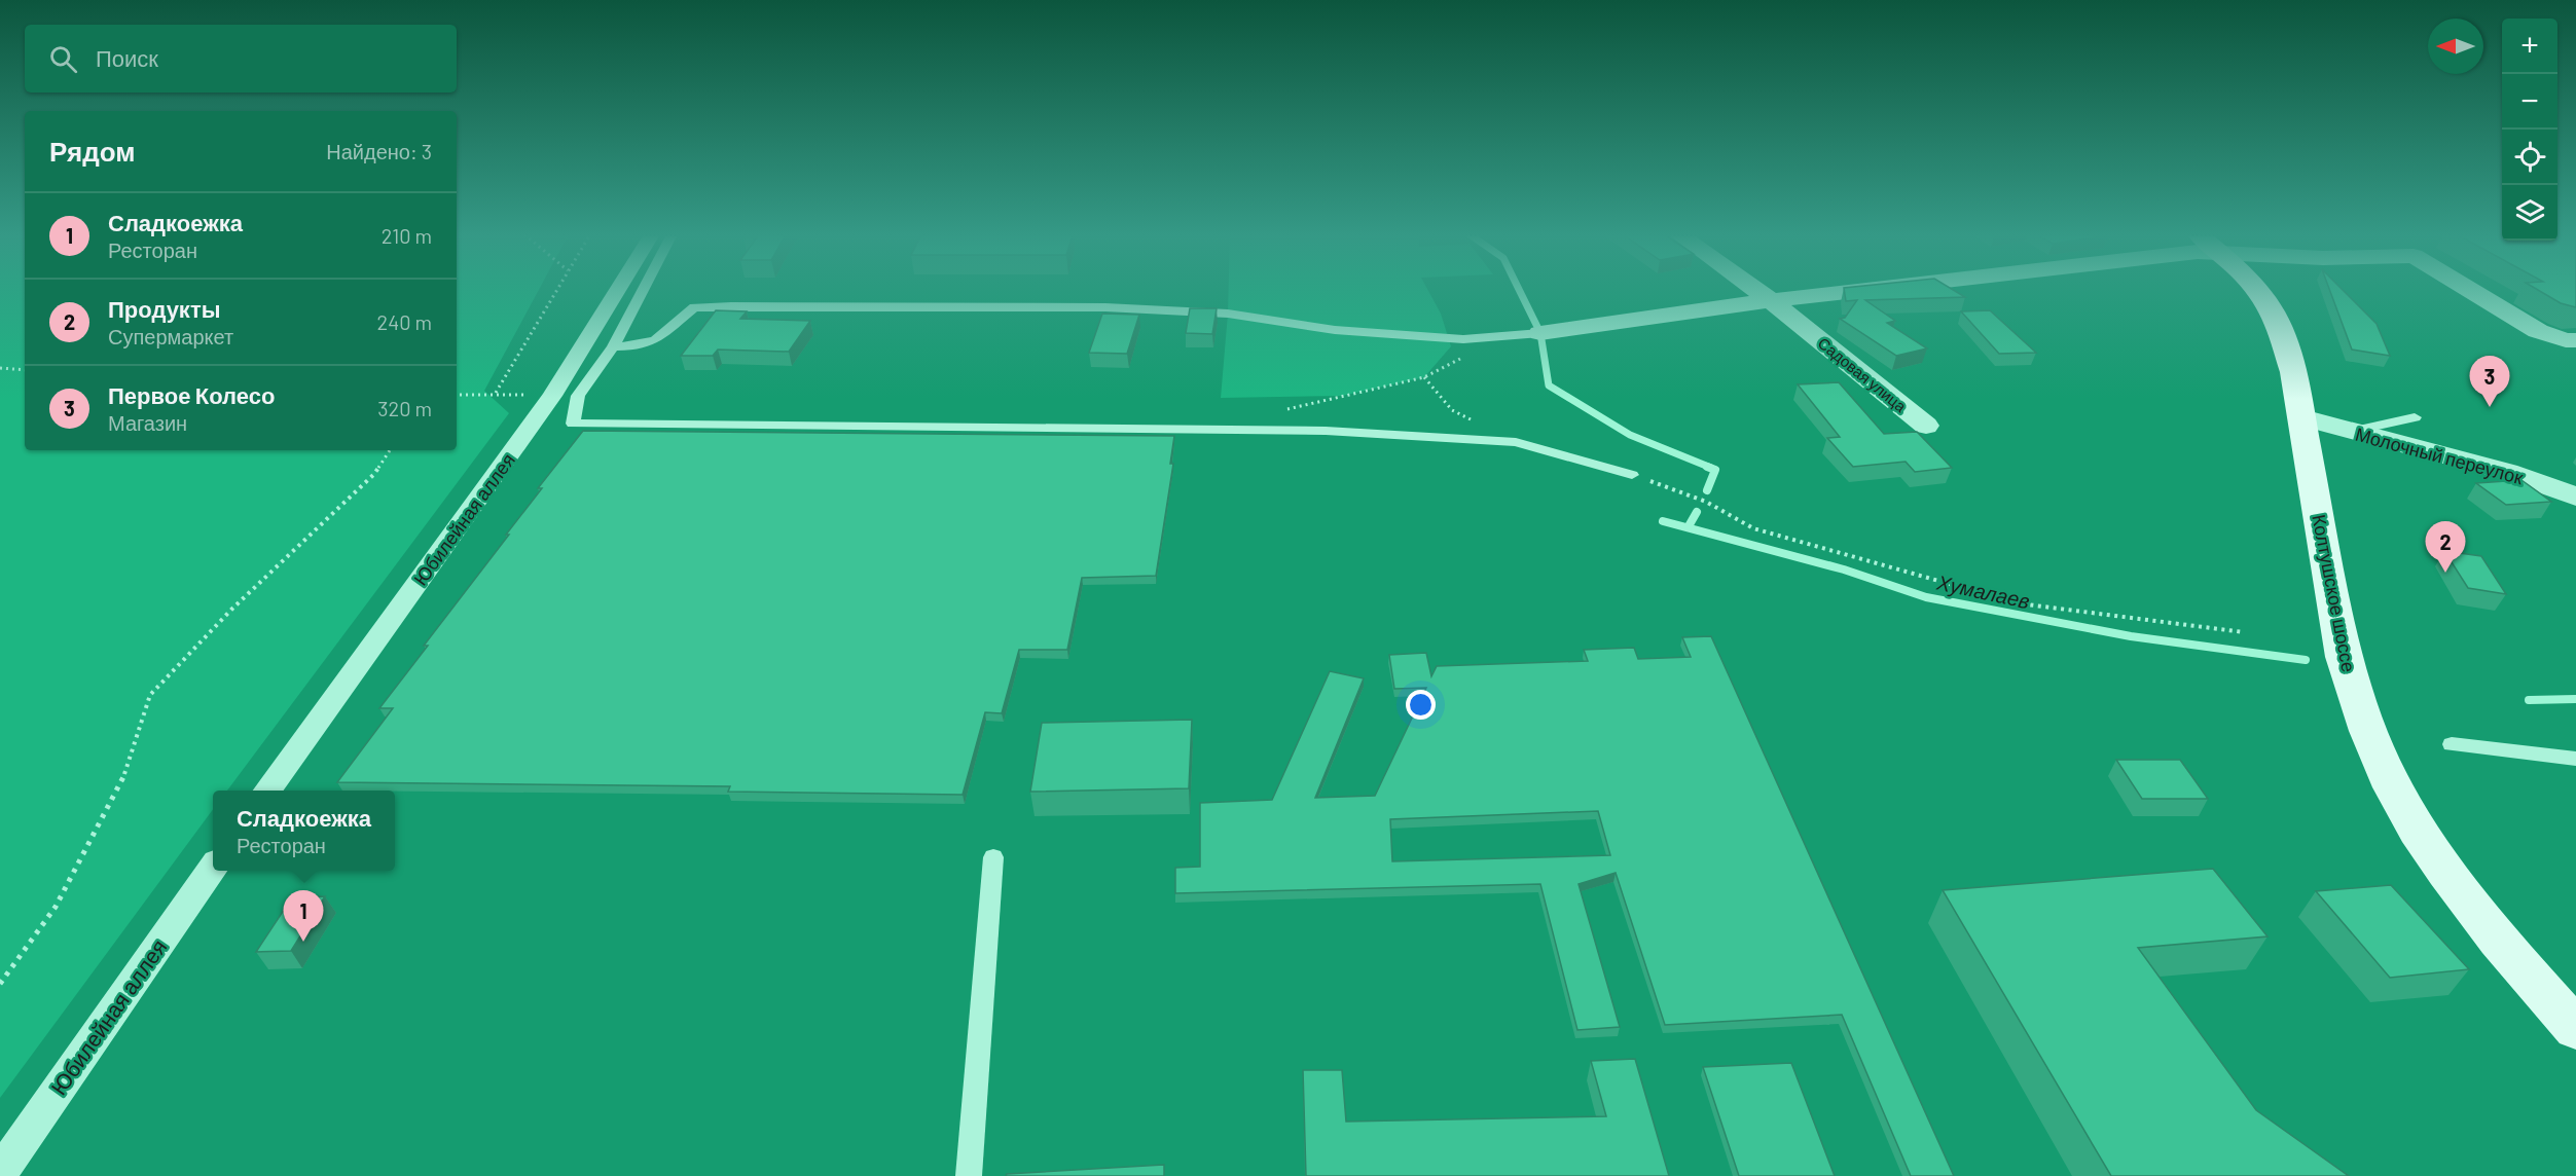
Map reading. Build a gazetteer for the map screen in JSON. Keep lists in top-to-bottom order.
{
  "streets": {
    "main road": ["Колтушское шоссе"],
    "street": ["Садовая улица", "Молочный переулок", "Юбилейная аллея"]
  },
  "crossings": [
    ["Молочный переулок", "Колтушское шоссе"]
  ],
  "water": ["Хумалаев"],
  "north": "left",
  "page": {
    "map_buttons": ["+", "−"],
    "search": "Поиск",
    "heading": ["Рядом", "Найдено: 3"],
    "list": [
      {
        "mark": "1",
        "name": "Сладкоежка",
        "note": "Ресторан",
        "value": "210 m"
      },
      {
        "mark": "2",
        "name": "Продукты",
        "note": "Супермаркет",
        "value": "240 m"
      },
      {
        "mark": "3",
        "name": "Первое Колесо",
        "note": "Магазин",
        "value": "320 m"
      }
    ],
    "pins": ["3", "2", "1"],
    "popup": ["Сладкоежка", "Ресторан"]
  }
}
